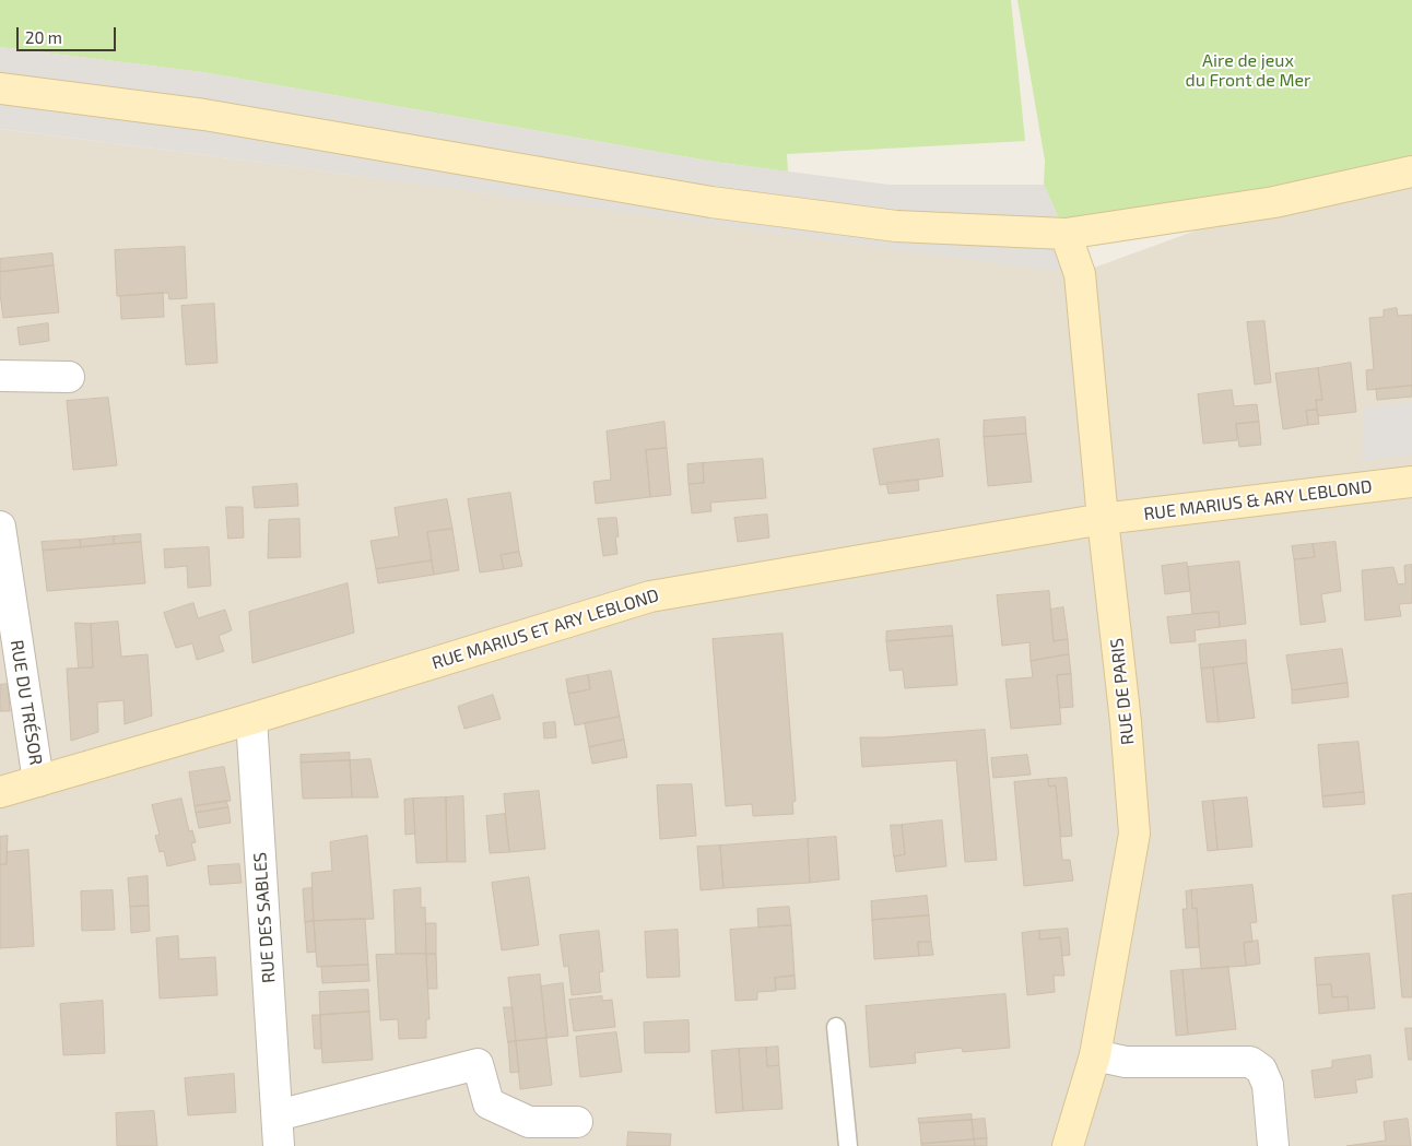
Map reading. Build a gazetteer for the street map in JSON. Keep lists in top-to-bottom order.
{
  "streets": {
    "street": [
      "RUE MARIUS & ARY LEBLOND",
      "RUE MARIUS ET ARY LEBLOND",
      "RUE DE PARIS",
      "RUE DU TRÉSOR",
      "RUE DES SABLES"
    ]
  },
  "crossings": [
    ["RUE MARIUS & ARY LEBLOND", "RUE MARIUS ET ARY LEBLOND"],
    ["RUE MARIUS & ARY LEBLOND", "RUE DE PARIS"],
    ["RUE MARIUS ET ARY LEBLOND", "RUE DE PARIS"],
    ["RUE MARIUS ET ARY LEBLOND", "RUE DU TRÉSOR"],
    ["RUE MARIUS ET ARY LEBLOND", "RUE DES SABLES"]
  ],
  "parks": ["Aire de jeux du Front de Mer"],
  "scale_bar": "20 m"
}
